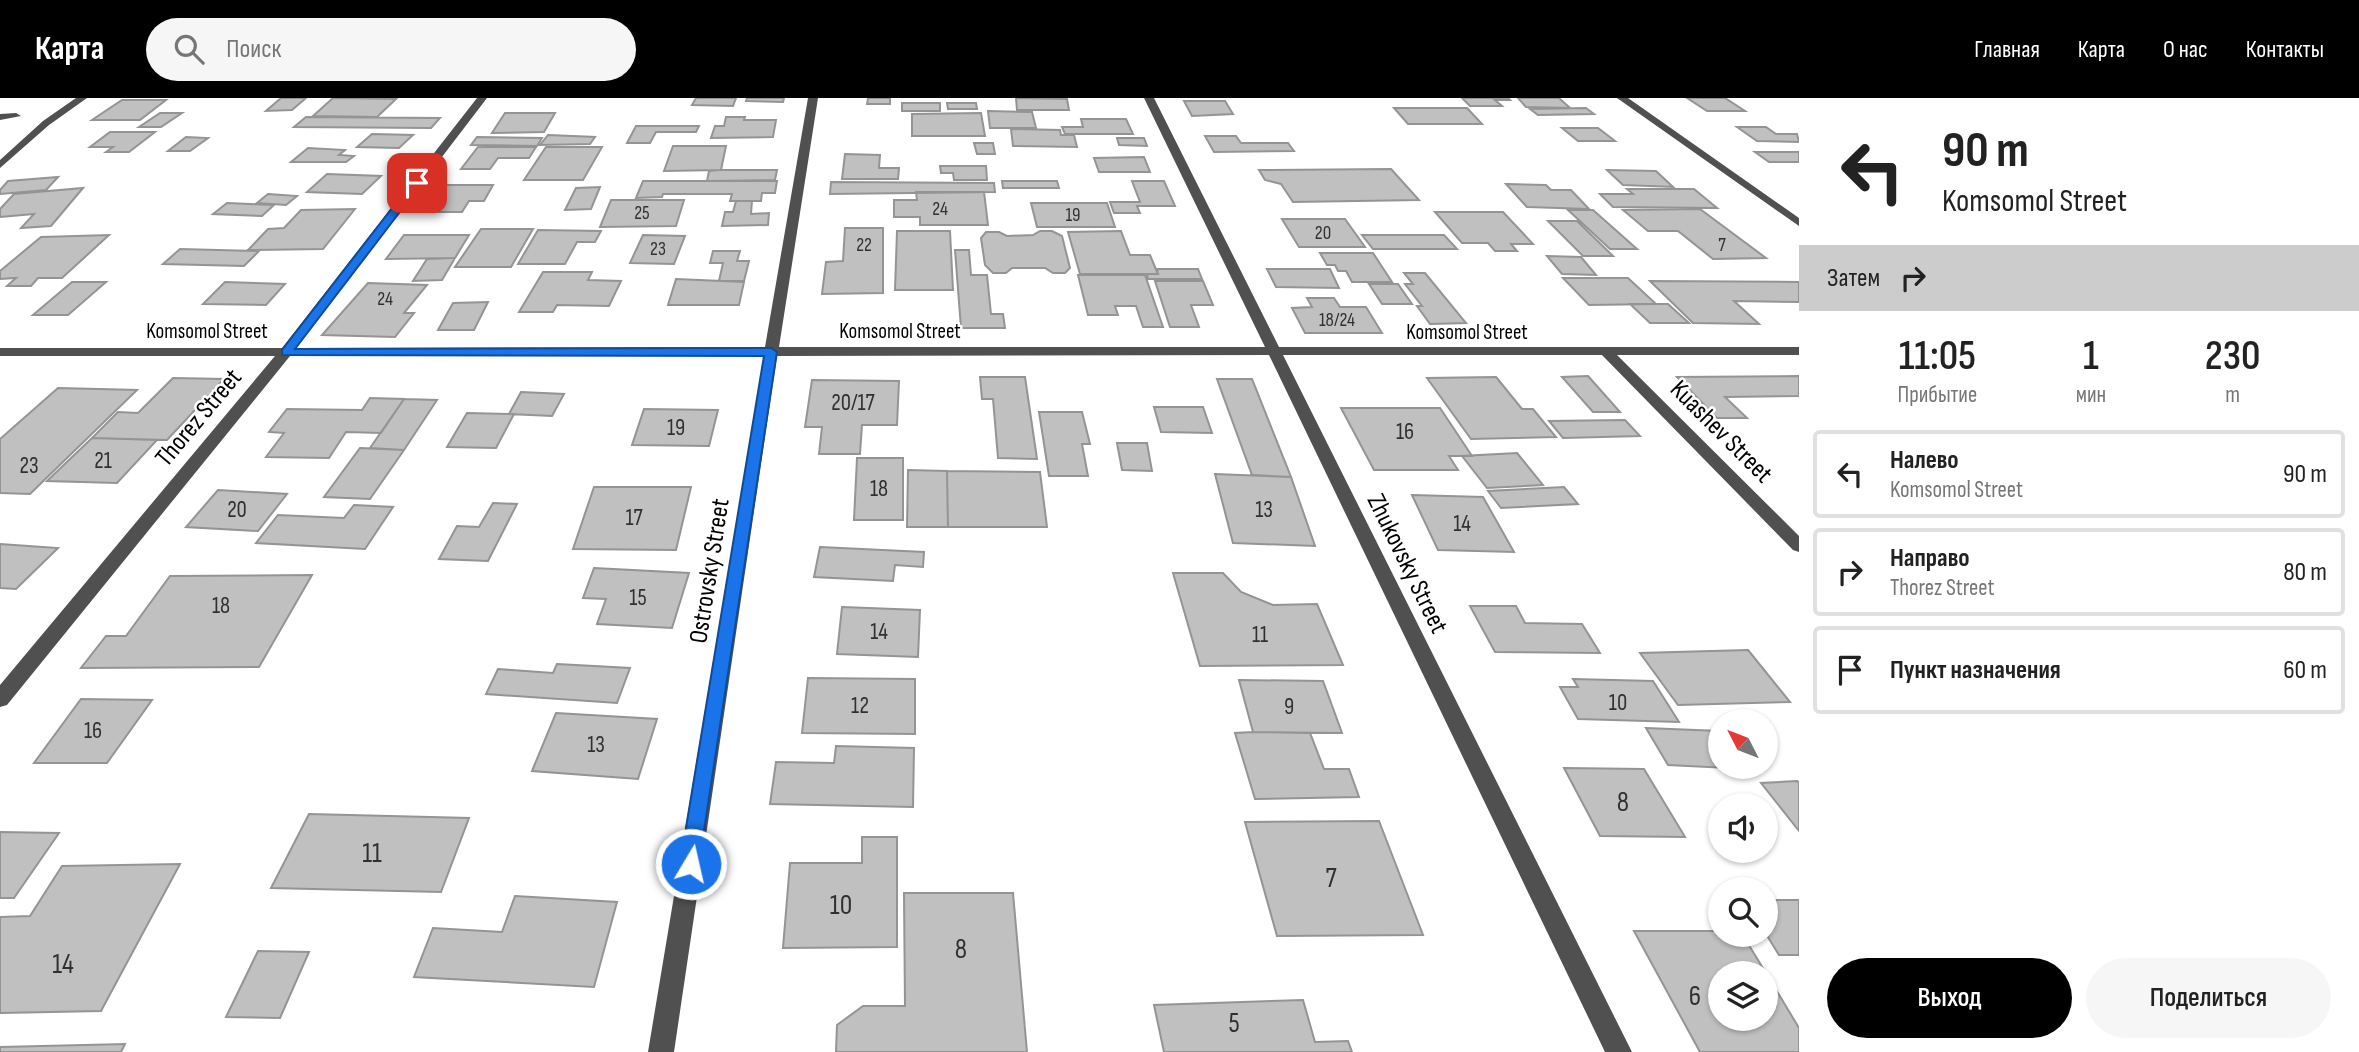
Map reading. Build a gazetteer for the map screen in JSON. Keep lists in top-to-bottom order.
{
  "streets": {
    "street": [
      "Komsomol Street",
      "Thorez Street",
      "Kuashev Street",
      "Zhukovsky Street",
      "Ostrovsky Street"
    ]
  },
  "crossings": [
    ["Komsomol Street", "Thorez Street"],
    ["Komsomol Street", "Kuashev Street"],
    ["Komsomol Street", "Zhukovsky Street"],
    ["Komsomol Street", "Ostrovsky Street"]
  ],
  "house_numbers": [
    "24",
    "25",
    "19",
    "20",
    "22",
    "7",
    "23",
    "24",
    "18/24",
    "20/17",
    "19",
    "16",
    "21",
    "23",
    "18",
    "20",
    "13",
    "17",
    "14",
    "15",
    "18",
    "14",
    "11",
    "10",
    "12",
    "9",
    "16",
    "13",
    "8",
    "11",
    "7",
    "10",
    "8",
    "14",
    "6",
    "5"
  ],
  "north": "top left",
  "page": {
    "header": "Карта",
    "search": "Поиск",
    "nav": [
      "Главная",
      "Карта",
      "О нас",
      "Контакты"
    ],
    "turn": ["90 m", "Komsomol Street"],
    "then": "Затем",
    "eta": [
      "11:05",
      "Прибытие",
      "1",
      "мин",
      "230",
      "m"
    ],
    "list": [
      {
        "name": "Налево",
        "note": "Komsomol Street",
        "value": "90 m"
      },
      {
        "name": "Направо",
        "note": "Thorez Street",
        "value": "80 m"
      },
      {
        "name": "Пункт назначения",
        "value": "60 m"
      }
    ],
    "buttons": ["Выход", "Поделиться"]
  }
}
